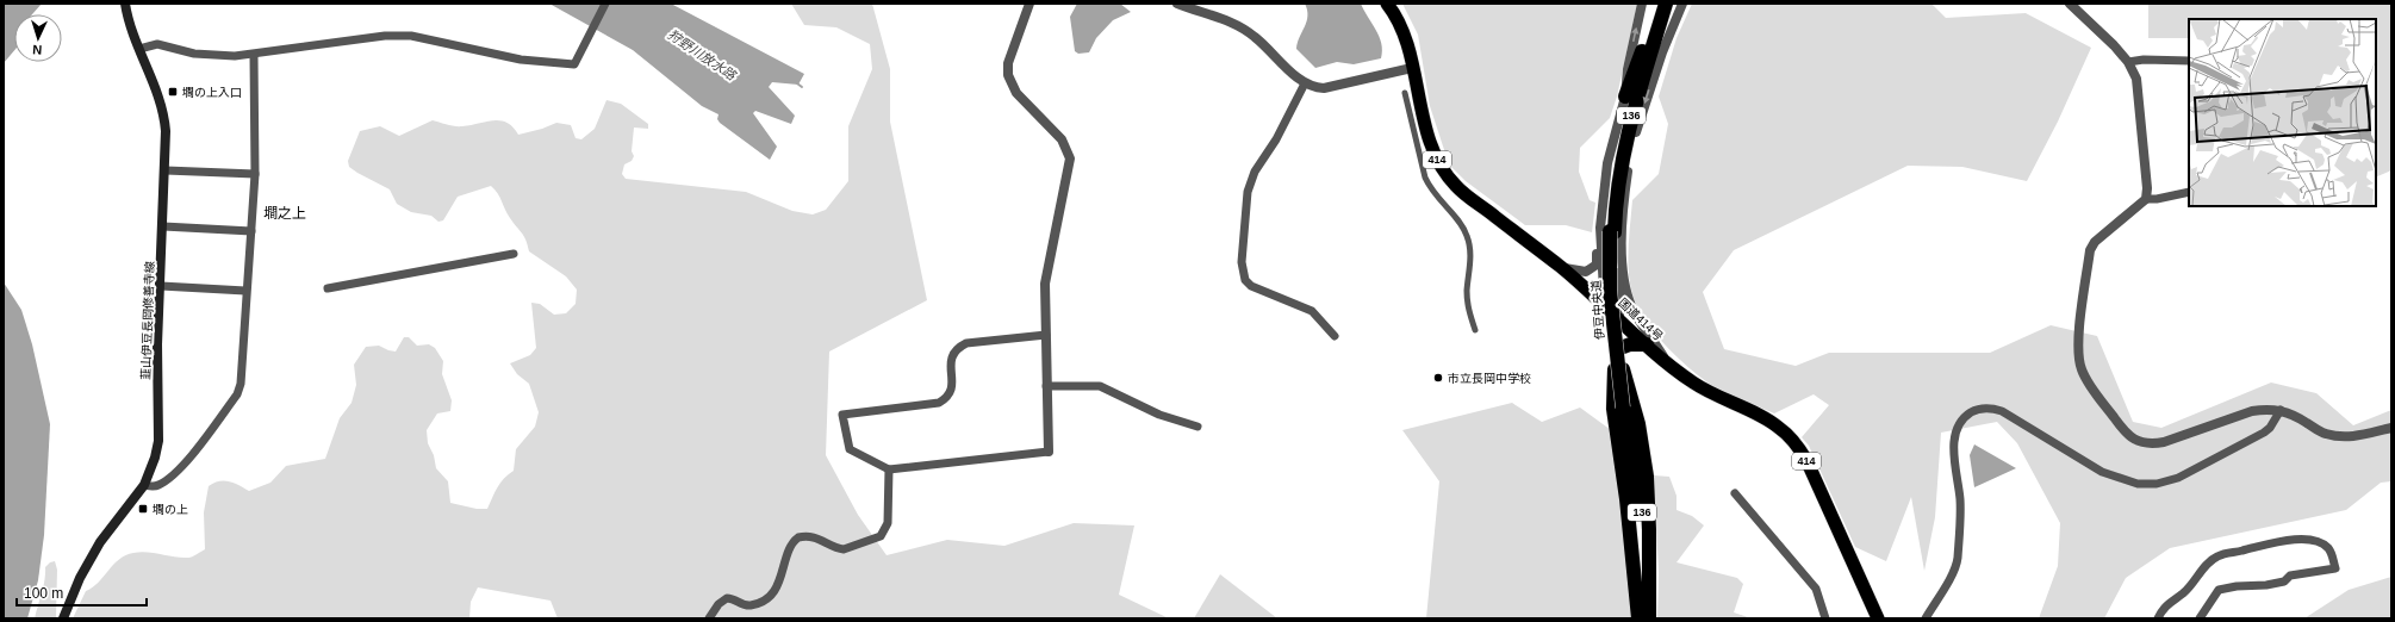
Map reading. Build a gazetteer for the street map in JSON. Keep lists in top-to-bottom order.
{
  "streets": {
    "highway": [
      "136",
      "414",
      "伊豆中央道",
      "国道414号"
    ],
    "main road": ["韮山伊豆長岡修善寺線"]
  },
  "districts": ["墹之上"],
  "water": ["狩野川放水路"],
  "places": {
    "transit": ["墹の上入口", "墹の上"],
    "other": ["市立長岡中学校"]
  },
  "scale_bar": "100 m",
  "north": "bottom"
}
